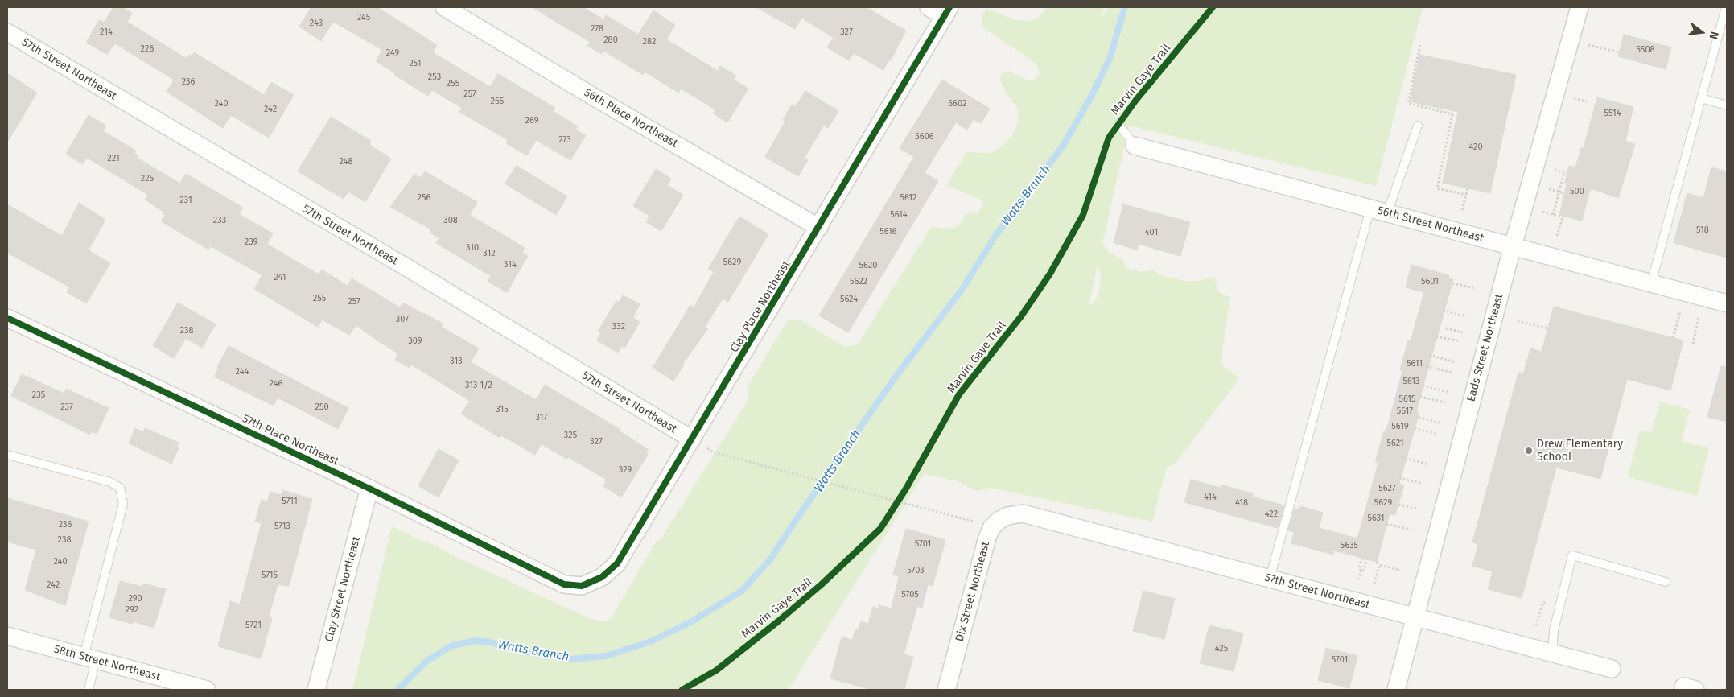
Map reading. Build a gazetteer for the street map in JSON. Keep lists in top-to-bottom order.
{
  "streets": {
    "street": [
      "57th Street Northeast",
      "56th Place Northeast",
      "56th Street Northeast",
      "Clay Place Northeast",
      "Eads Street Northeast",
      "57th Place Northeast",
      "Clay Street Northeast",
      "Dix Street Northeast",
      "58th Street Northeast"
    ],
    "cycle path": ["Marvin Gaye Trail"]
  },
  "crossings": [
    ["57th Street Northeast", "Clay Place Northeast"],
    ["57th Street Northeast", "Eads Street Northeast"],
    ["57th Street Northeast", "Dix Street Northeast"],
    ["56th Place Northeast", "Clay Place Northeast"],
    ["56th Street Northeast", "Eads Street Northeast"],
    ["Clay Place Northeast", "57th Place Northeast"],
    ["57th Place Northeast", "Clay Street Northeast"]
  ],
  "water": ["Watts Branch"],
  "places": ["Drew Elementary School"],
  "house_numbers": [
    "245",
    "243",
    "278",
    "214",
    "327",
    "280",
    "282",
    "226",
    "5508",
    "249",
    "251",
    "253",
    "236",
    "255",
    "257",
    "265",
    "240",
    "5602",
    "242",
    "5514",
    "269",
    "5606",
    "273",
    "420",
    "221",
    "248",
    "225",
    "500",
    "256",
    "5612",
    "231",
    "5614",
    "233",
    "308",
    "518",
    "5616",
    "401",
    "239",
    "310",
    "312",
    "5629",
    "314",
    "5620",
    "241",
    "5622",
    "5601",
    "255",
    "5624",
    "257",
    "307",
    "332",
    "238",
    "309",
    "313",
    "5611",
    "244",
    "5613",
    "246",
    "313 1/2",
    "235",
    "5615",
    "237",
    "250",
    "315",
    "5617",
    "317",
    "5619",
    "325",
    "327",
    "5621",
    "329",
    "5627",
    "414",
    "5711",
    "418",
    "5629",
    "422",
    "5631",
    "236",
    "5713",
    "238",
    "5701",
    "5635",
    "240",
    "5703",
    "5715",
    "242",
    "5705",
    "290",
    "292",
    "5721",
    "425",
    "5701"
  ],
  "north": "right"
}
